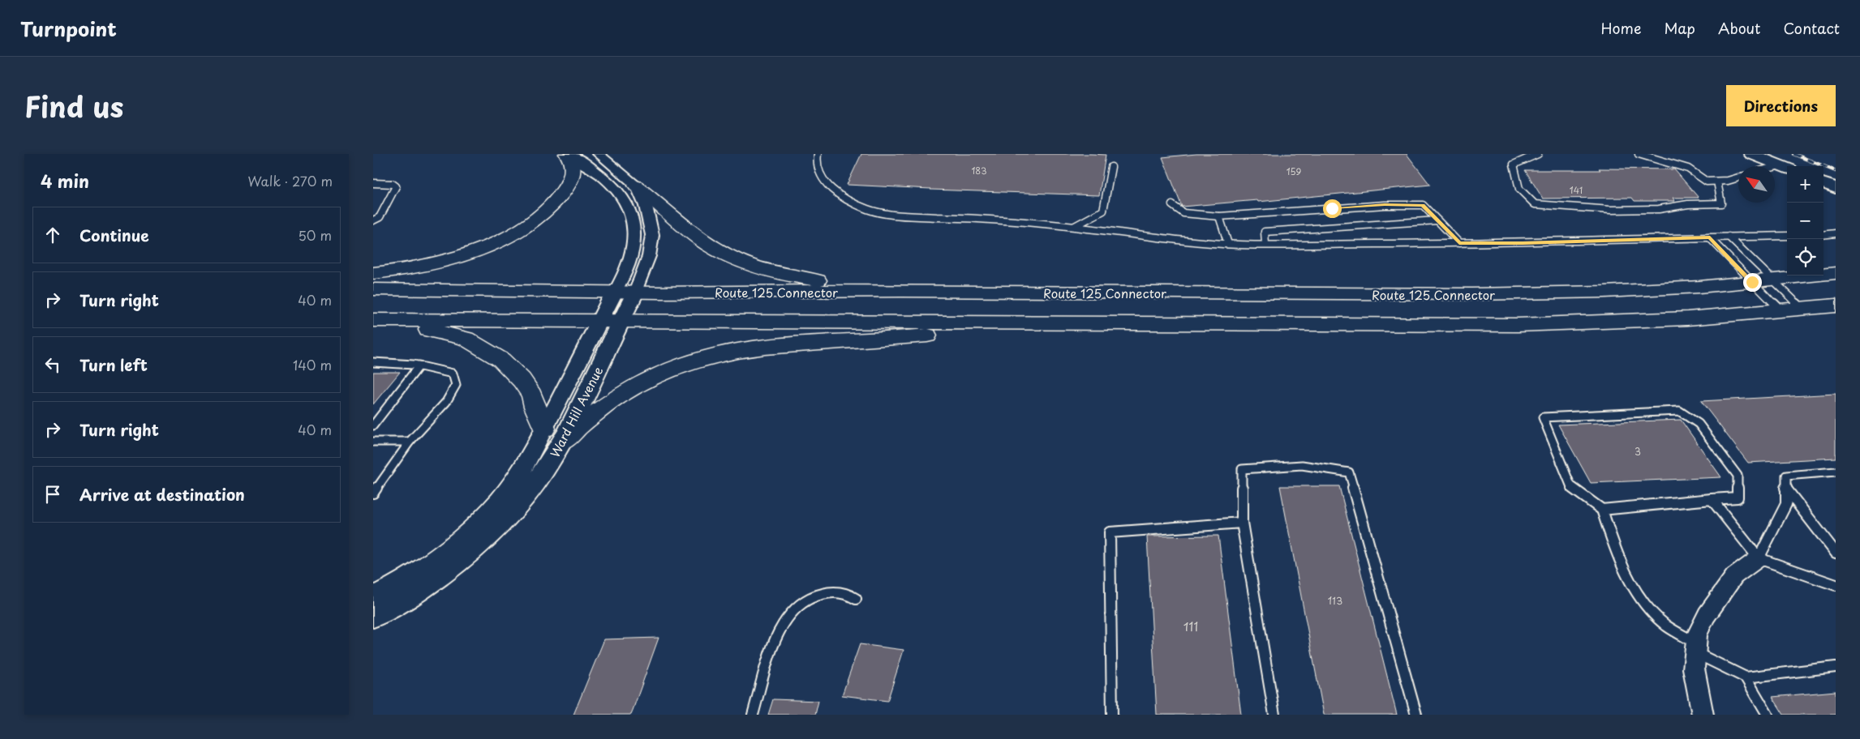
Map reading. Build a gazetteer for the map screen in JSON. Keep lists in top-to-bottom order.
{
  "streets": {
    "highway": ["Route 125 Connector"],
    "street": ["Ward Hill Avenue"]
  },
  "crossings": [
    ["Route 125 Connector", "Ward Hill Avenue"]
  ],
  "house_numbers": [
    "183",
    "159",
    "141",
    "3",
    "113",
    "111"
  ],
  "north": "top left",
  "page": {
    "header": "Turnpoint",
    "nav": [
      "Home",
      "Map",
      "About",
      "Contact"
    ],
    "title": "Find us",
    "buttons": "Directions",
    "heading": ["4 min", "Walk · 270 m"],
    "map_buttons": ["+", "−"],
    "list": [
      ["Continue", "50 m"],
      ["Turn right", "40 m"],
      ["Turn left", "140 m"],
      ["Turn right", "40 m"],
      "Arrive at destination"
    ]
  }
}
